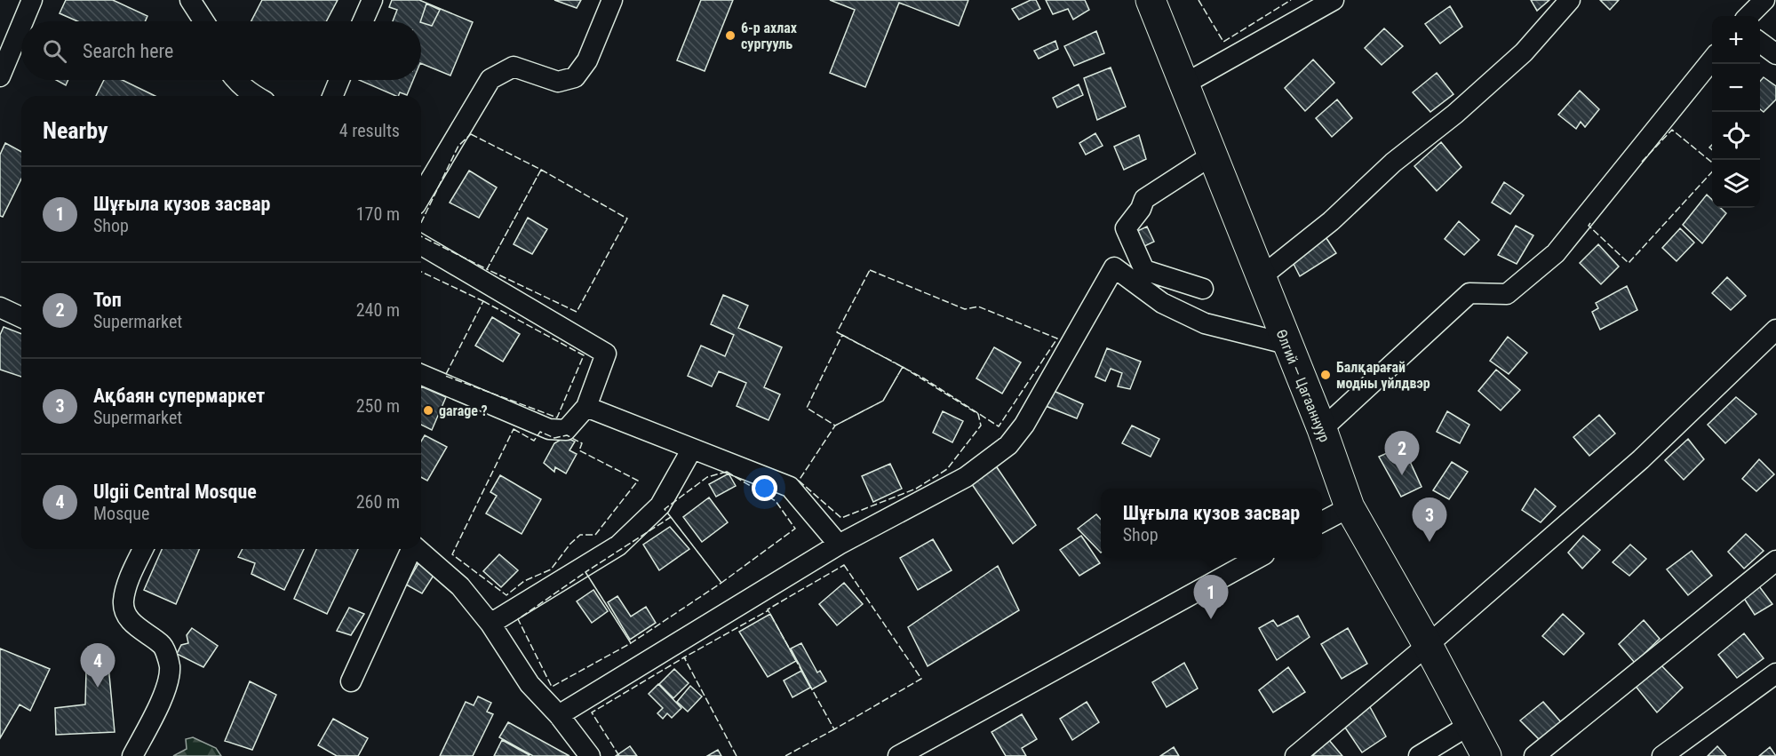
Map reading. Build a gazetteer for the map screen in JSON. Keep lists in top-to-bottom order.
{
  "streets": {
    "highway": ["Өлгий — Цагааннуур"]
  },
  "places": ["6-р ахлах сургууль", "Балқарағай модны үйлдвэр", "garage ?"],
  "page": {
    "map_buttons": ["+", "−"],
    "search": "Search here",
    "heading": ["Nearby", "4 results"],
    "list": [
      {
        "mark": "1",
        "name": "Шұғыла кузов засвар",
        "note": "Shop",
        "value": "170 m"
      },
      {
        "mark": "2",
        "name": "Топ",
        "note": "Supermarket",
        "value": "240 m"
      },
      {
        "mark": "3",
        "name": "Ақбаян супермаркет",
        "note": "Supermarket",
        "value": "250 m"
      },
      {
        "mark": "4",
        "name": "Ulgii Central Mosque",
        "note": "Mosque",
        "value": "260 m"
      }
    ],
    "pins": [
      "2",
      "3",
      "1",
      "4"
    ],
    "popup": ["Шұғыла кузов засвар", "Shop"]
  }
}
